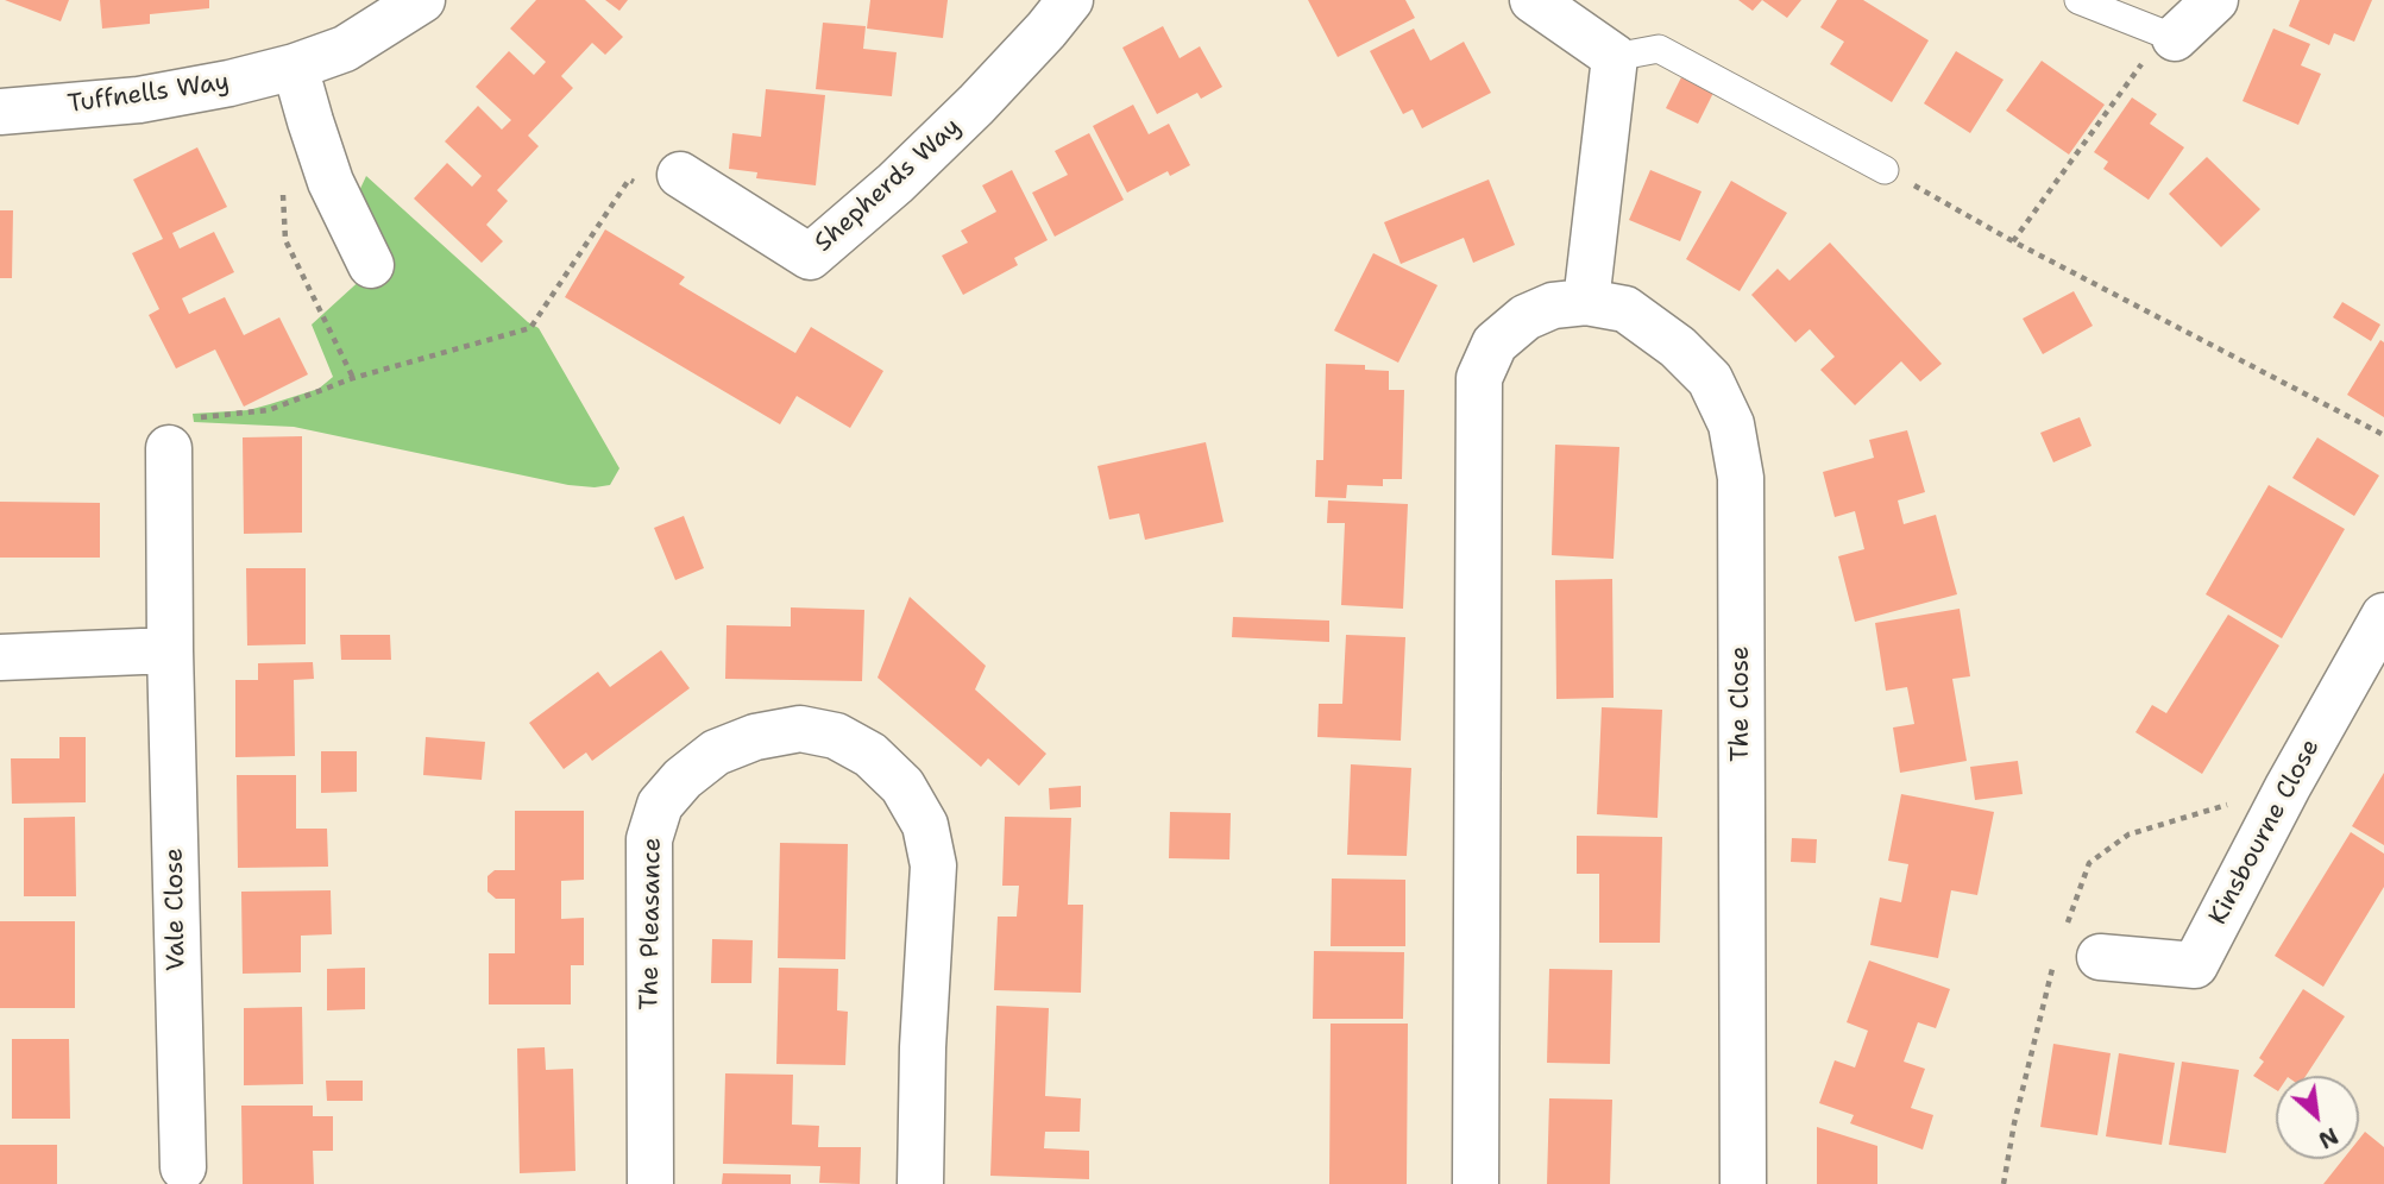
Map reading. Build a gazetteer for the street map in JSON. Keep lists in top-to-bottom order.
{
  "streets": {
    "street": [
      "Tuffnells Way",
      "Shepherds Way",
      "The Close",
      "Kinsbourne Close",
      "Vale Close",
      "The Pleasance"
    ]
  },
  "north": "bottom right"
}
